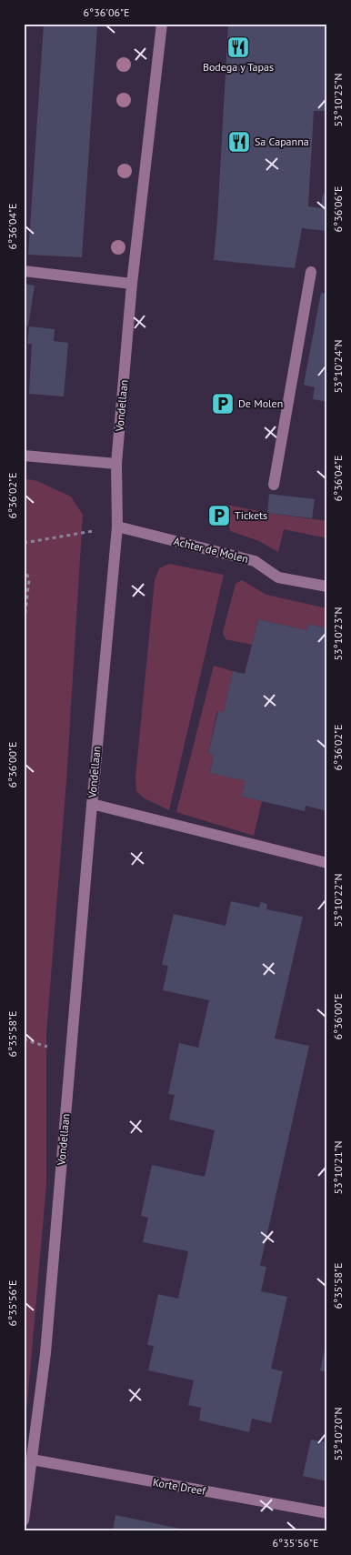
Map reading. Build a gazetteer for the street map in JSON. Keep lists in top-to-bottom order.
{
  "streets": {
    "street": ["Vondellaan", "Achter de Molen", "Korte Dreef"]
  },
  "crossings": [
    ["Vondellaan", "Achter de Molen"],
    ["Vondellaan", "Korte Dreef"]
  ],
  "places": {
    "restaurant": ["Bodega y Tapas", "Sa Capanna"],
    "parking": ["De Molen", "Tickets"]
  },
  "coordinates": [
    "6°36'06\"E",
    "53°10'25\"N",
    "6°36'04\"E",
    "53°10'24\"N",
    "6°36'02\"E",
    "53°10'23\"N",
    "6°36'00\"E",
    "53°10'22\"N",
    "6°35'58\"E",
    "53°10'21\"N",
    "6°35'56\"E",
    "53°10'20\"N"
  ]
}
